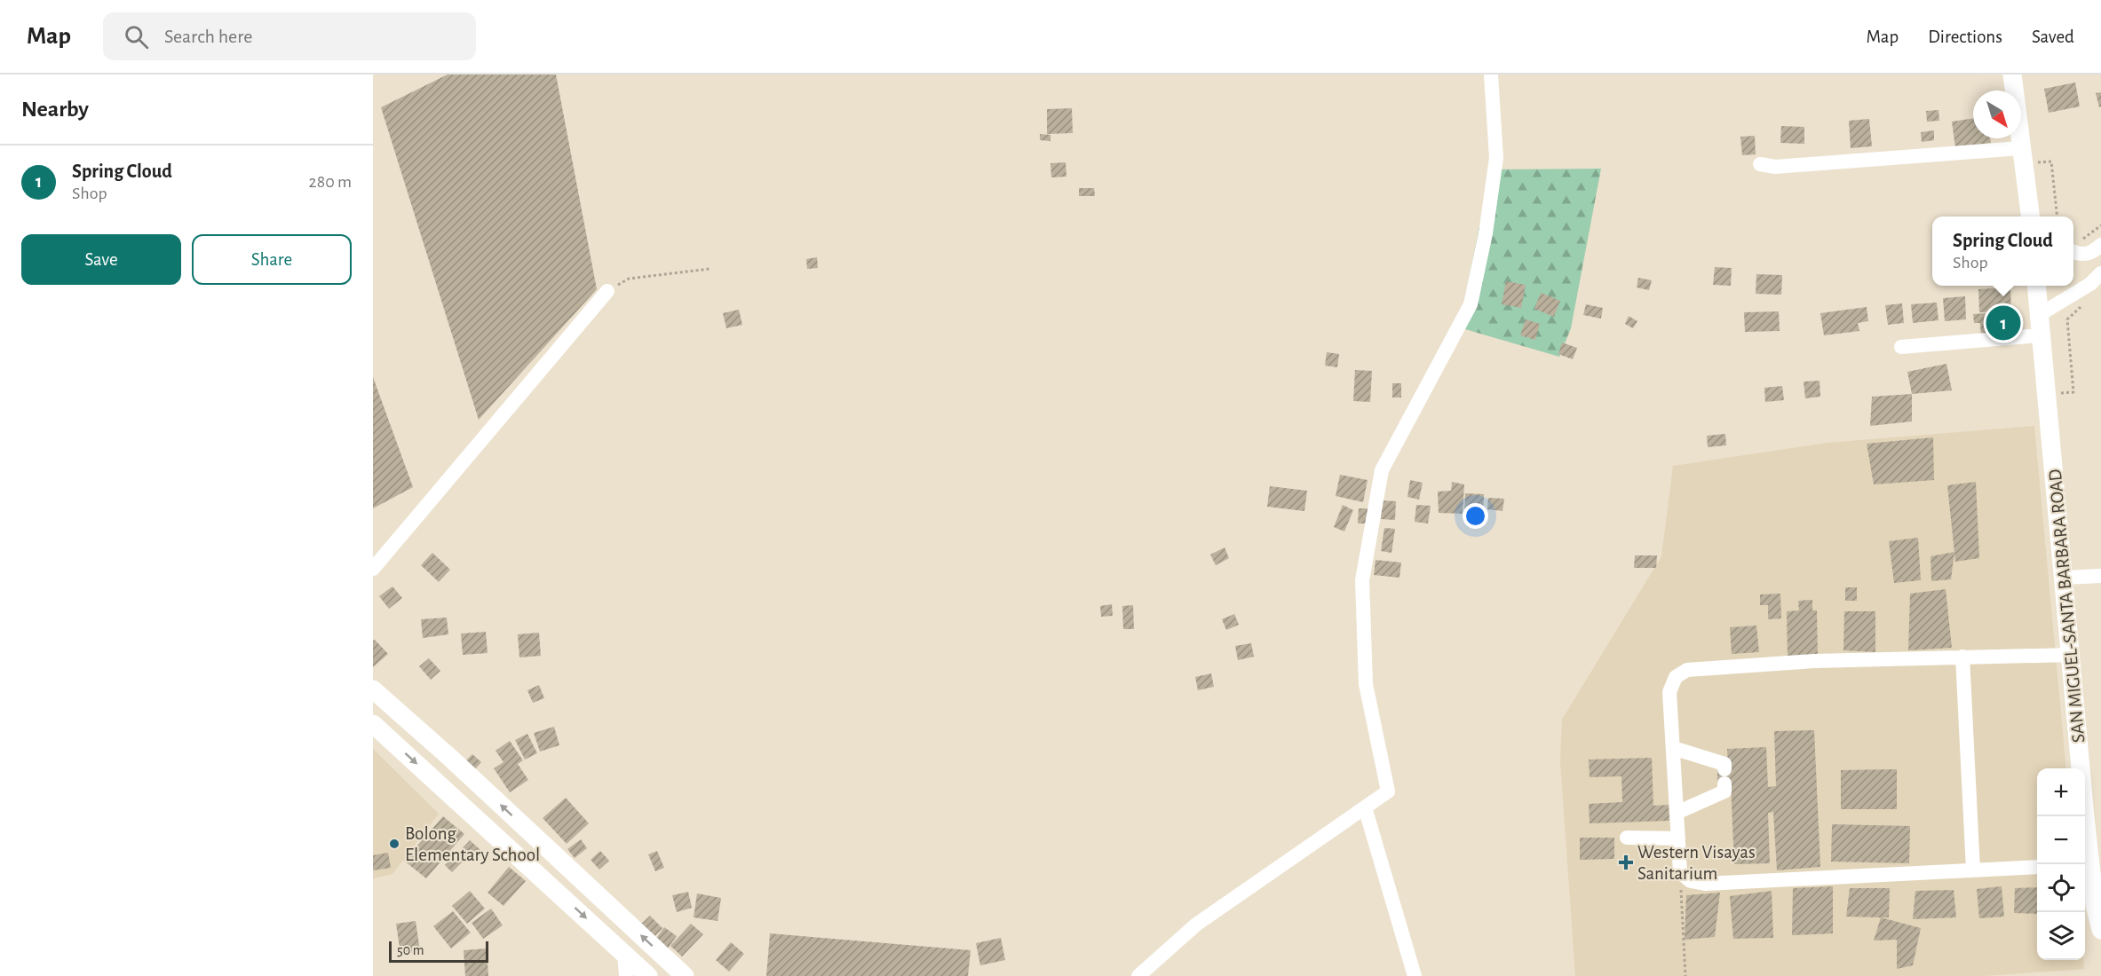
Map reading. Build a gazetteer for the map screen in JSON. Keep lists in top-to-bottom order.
{
  "streets": {
    "main road": ["SAN MIGUEL-SANTA BARBARA ROAD"]
  },
  "places": {
    "other": ["Bolong Elementary School"],
    "health": ["Western Visayas Sanitarium"]
  },
  "scale_bar": "50 m",
  "north": "bottom right",
  "page": {
    "header": "Map",
    "search": "Search here",
    "nav": ["Map", "Directions", "Saved"],
    "heading": "Nearby",
    "list": [
      {
        "mark": "1",
        "name": "Spring Cloud",
        "note": "Shop",
        "value": "280 m"
      }
    ],
    "popup": ["Spring Cloud", "Shop"],
    "buttons": ["Save", "Share"],
    "pins": "1",
    "map_buttons": ["+", "−"],
    "scale": "50 m"
  }
}
